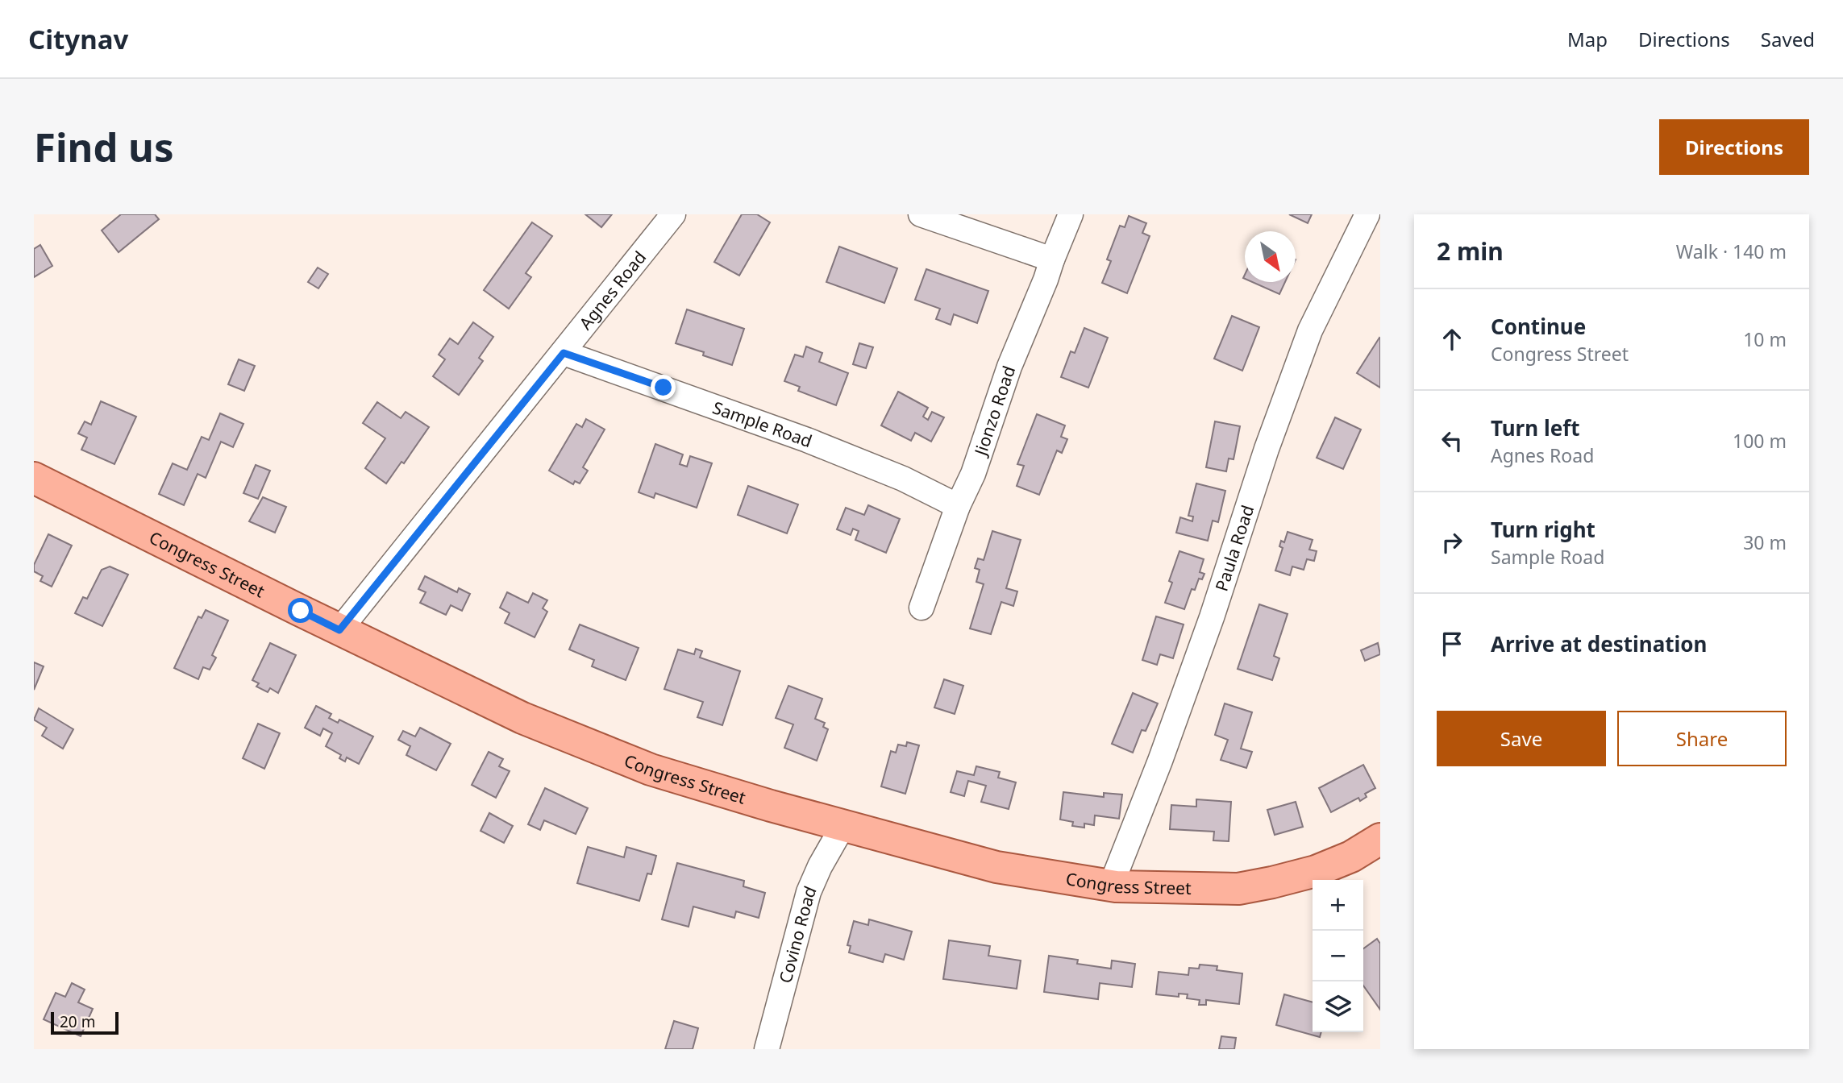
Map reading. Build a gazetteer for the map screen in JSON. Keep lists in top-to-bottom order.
{
  "streets": {
    "main road": ["Congress Street"],
    "street": [
      "Agnes Road",
      "Jionzo Road",
      "Sample Road",
      "Paula Road",
      "Covino Road"
    ]
  },
  "crossings": [
    ["Agnes Road", "Sample Road"],
    ["Agnes Road", "Congress Street"],
    ["Jionzo Road", "Sample Road"],
    ["Paula Road", "Congress Street"],
    ["Congress Street", "Covino Road"]
  ],
  "scale_bar": "20 m",
  "north": "bottom right",
  "page": {
    "header": "Citynav",
    "nav": ["Map", "Directions", "Saved"],
    "buttons": [
      "Directions",
      ["Save", "Share"]
    ],
    "title": "Find us",
    "heading": ["2 min", "Walk · 140 m"],
    "list": [
      ["Continue", "Congress Street", "10 m"],
      ["Turn left", "Agnes Road", "100 m"],
      ["Turn right", "Sample Road", "30 m"],
      "Arrive at destination"
    ],
    "map_buttons": ["+", "−"],
    "scale": "20 m"
  }
}
